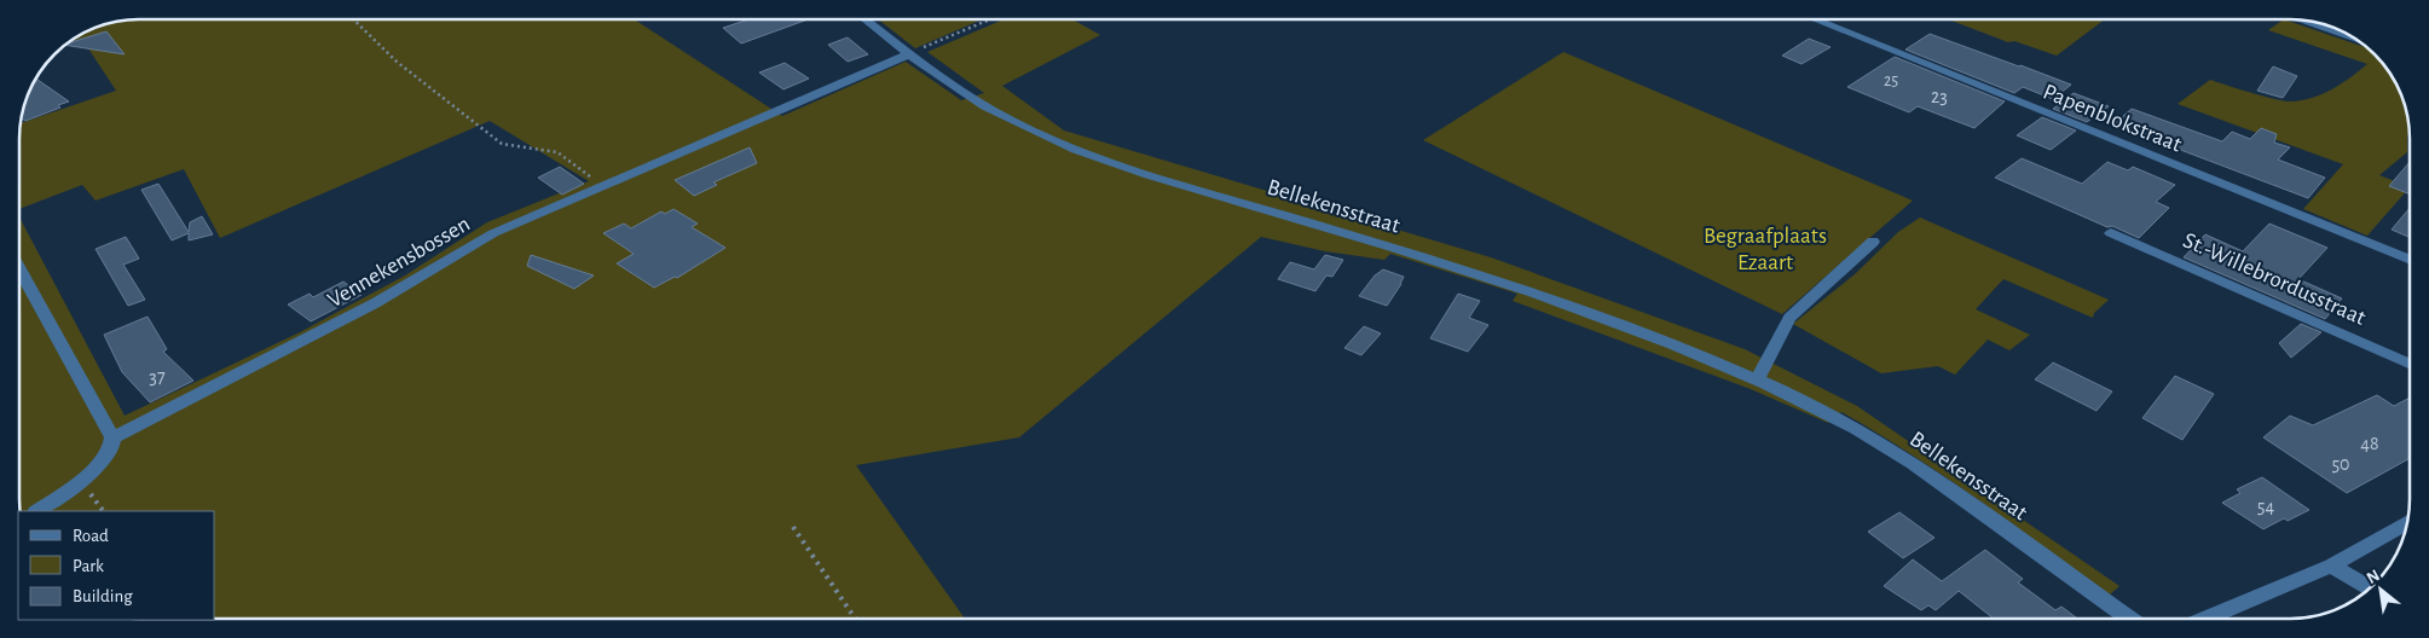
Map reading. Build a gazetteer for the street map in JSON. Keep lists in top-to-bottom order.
{
  "streets": {
    "street": [
      "Papenblokstraat",
      "Bellekensstraat",
      "Vennekensbossen",
      "St.-Willebrordusstraat"
    ]
  },
  "crossings": [
    ["Bellekensstraat", "Vennekensbossen"]
  ],
  "parks": ["Begraafplaats Ezaart"],
  "house_numbers": [
    "25",
    "23",
    "37",
    "48",
    "50",
    "54"
  ],
  "legend": ["Road", "Park", "Building"],
  "north": "top left"
}
